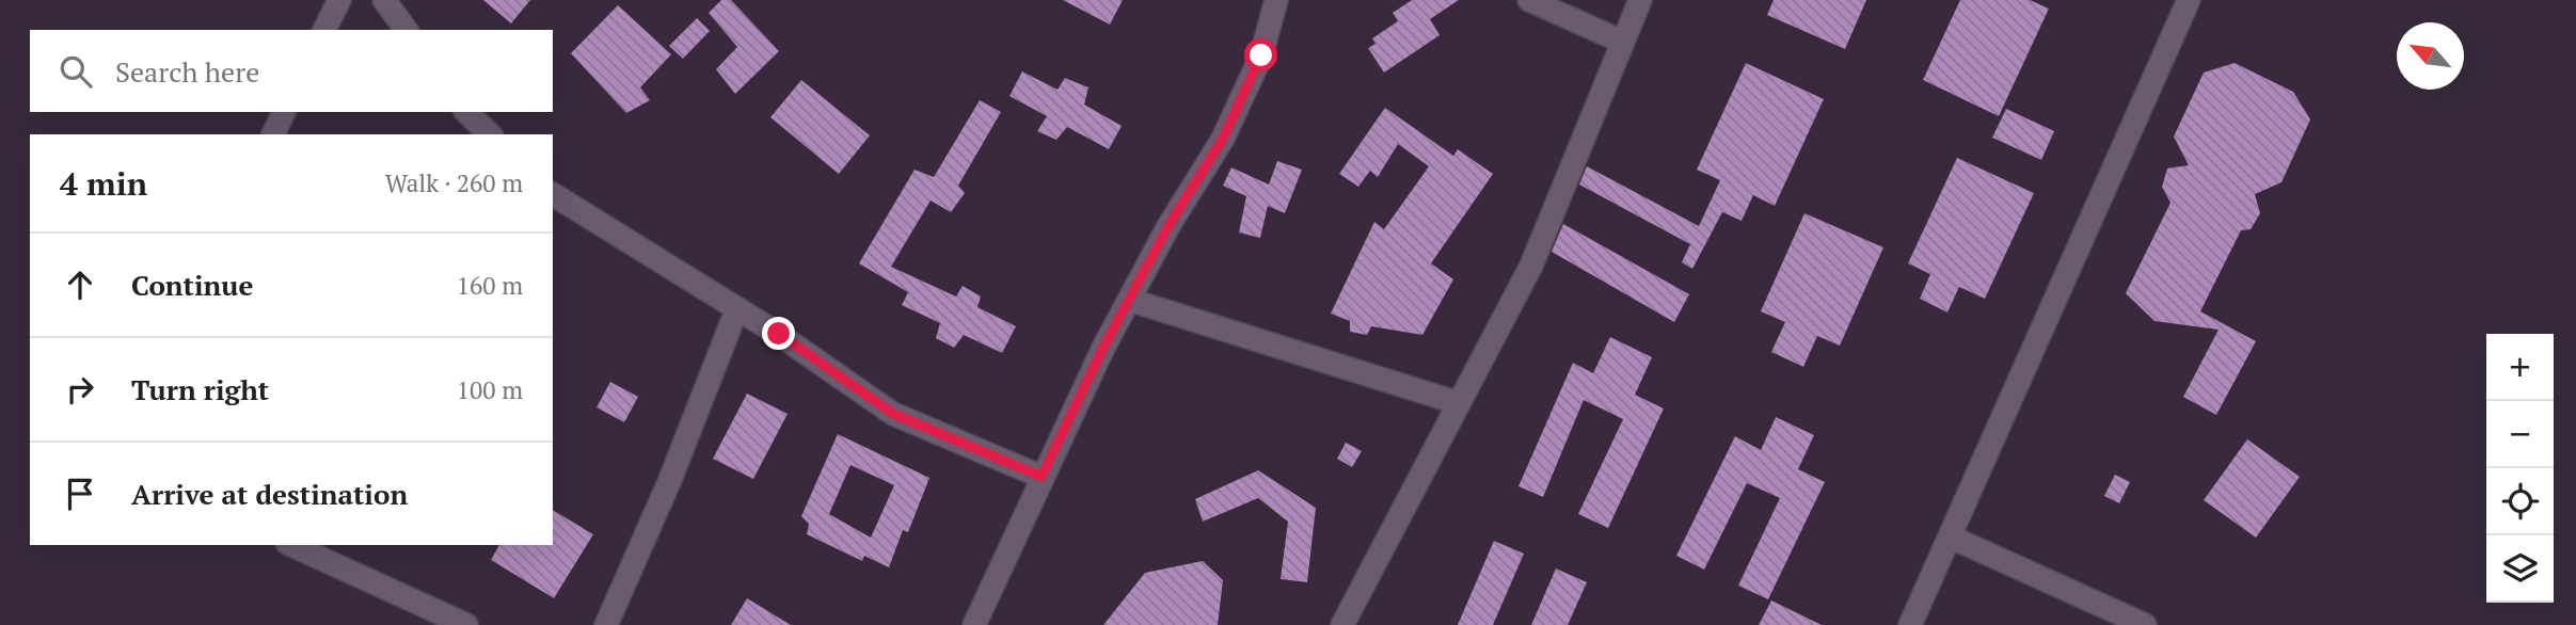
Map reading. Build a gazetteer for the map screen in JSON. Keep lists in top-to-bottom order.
{
  "north": "top left",
  "page": {
    "search": "Search here",
    "heading": ["4 min", "Walk · 260 m"],
    "list": [
      ["Continue", "160 m"],
      ["Turn right", "100 m"],
      "Arrive at destination"
    ],
    "map_buttons": ["+", "−"]
  }
}
